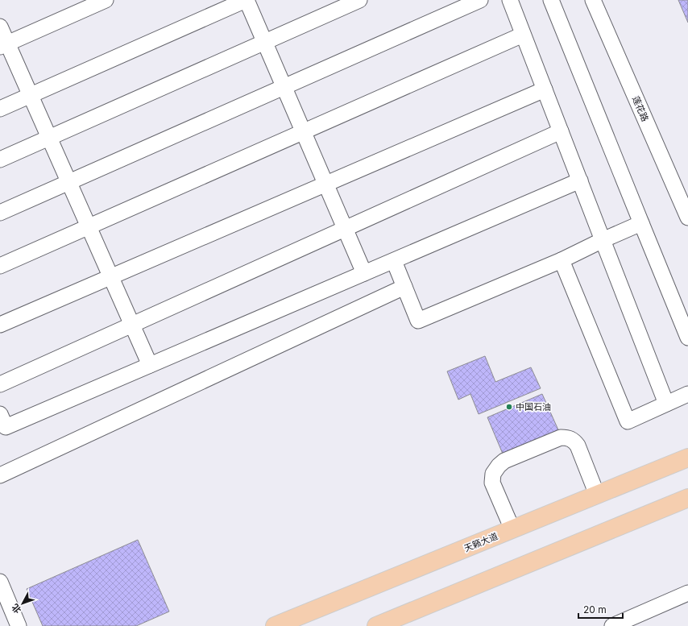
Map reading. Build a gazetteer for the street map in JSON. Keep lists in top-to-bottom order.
{
  "streets": {
    "main road": ["天籁大道"],
    "street": ["莲花路"]
  },
  "places": ["中国石油"],
  "scale_bar": "20 m",
  "north": "bottom left"
}
